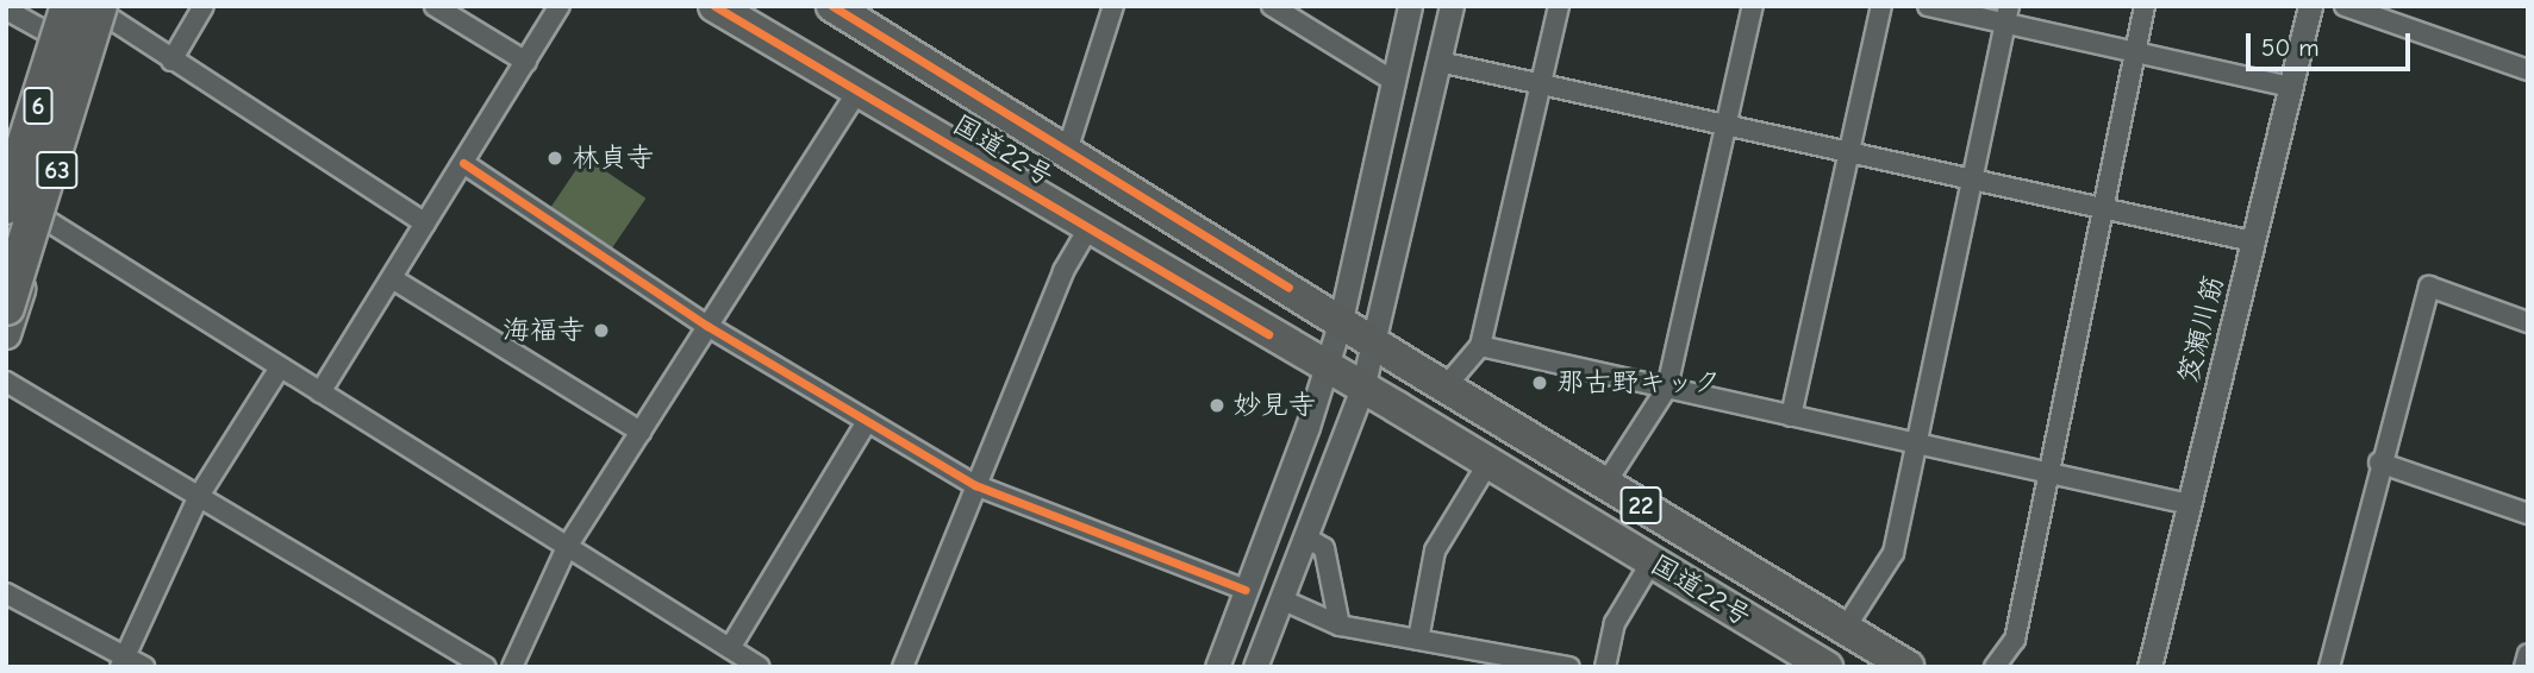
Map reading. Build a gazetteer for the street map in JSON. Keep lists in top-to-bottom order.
{
  "streets": {
    "highway": ["6", "国道22号", "22"],
    "main road": ["63"],
    "street": ["笈瀬川筋"]
  },
  "crossings": [
    ["6", "63"]
  ],
  "places": [
    "林貞寺",
    "海福寺",
    "那古野キック",
    "妙見寺"
  ],
  "scale_bar": "50 m"
}
